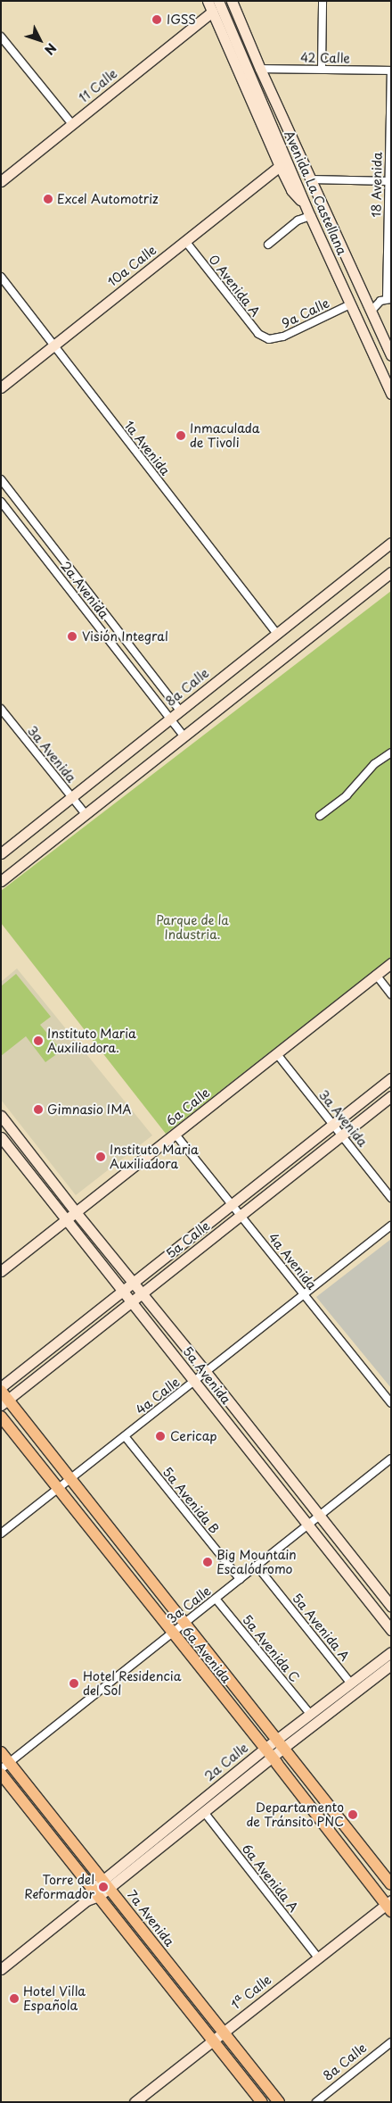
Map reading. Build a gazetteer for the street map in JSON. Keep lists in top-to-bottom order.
{
  "streets": {
    "main road": ["6a Avenida", "7a Avenida"],
    "street": [
      "42 Calle",
      "11 Calle",
      "18 Avenida",
      "Avenida La Castellana",
      "10a Calle",
      "0 Avenida A",
      "9a Calle",
      "1a Avenida",
      "2a Avenida",
      "8a Calle",
      "3a Avenida",
      "6a Calle",
      "5a Calle",
      "4a Avenida",
      "5a Avenida",
      "4a Calle",
      "5a Avenida B",
      "3a Calle",
      "5a Avenida A",
      "5a Avenida C",
      "2a Calle",
      "6a Avenida A",
      "1ª Calle"
    ]
  },
  "crossings": [
    ["42 Calle", "18 Avenida"],
    ["42 Calle", "Avenida La Castellana"],
    ["11 Calle", "Avenida La Castellana"],
    ["Avenida La Castellana", "10a Calle"],
    ["Avenida La Castellana", "9a Calle"],
    ["10a Calle", "0 Avenida A"],
    ["10a Calle", "1a Avenida"],
    ["0 Avenida A", "9a Calle"],
    ["1a Avenida", "8a Calle"],
    ["2a Avenida", "8a Calle"],
    ["8a Calle", "3a Avenida"],
    ["3a Avenida", "6a Calle"],
    ["3a Avenida", "5a Calle"],
    ["6a Calle", "4a Avenida"],
    ["6a Calle", "5a Avenida"],
    ["5a Calle", "4a Avenida"],
    ["5a Calle", "5a Avenida"],
    ["5a Calle", "6a Avenida"],
    ["4a Avenida", "4a Calle"],
    ["5a Avenida", "4a Calle"],
    ["5a Avenida", "3a Calle"],
    ["4a Calle", "5a Avenida B"],
    ["4a Calle", "6a Avenida"],
    ["5a Avenida B", "3a Calle"],
    ["3a Calle", "5a Avenida A"],
    ["3a Calle", "5a Avenida C"],
    ["3a Calle", "6a Avenida"],
    ["3a Calle", "7a Avenida"],
    ["5a Avenida A", "2a Calle"],
    ["5a Avenida C", "2a Calle"],
    ["6a Avenida", "2a Calle"],
    ["6a Avenida", "1ª Calle"],
    ["2a Calle", "6a Avenida A"],
    ["2a Calle", "7a Avenida"],
    ["6a Avenida A", "1ª Calle"],
    ["7a Avenida", "1ª Calle"]
  ],
  "parks": ["Parque de la Industria."],
  "places": [
    "IGSS",
    "Excel Automotriz",
    "Inmaculada de Tivoli",
    "Visión Integral",
    "Instituto Maria Auxiliadora.",
    "Gimnasio IMA",
    "Instituto Maria Auxiliadora",
    "Cericap",
    "Big Mountain Escalódromo",
    "Hotel Residencia del Sol",
    "Departamento de Tránsito PNC",
    "Torre del Reformador",
    "Hotel Villa Española"
  ],
  "north": "bottom right"
}
